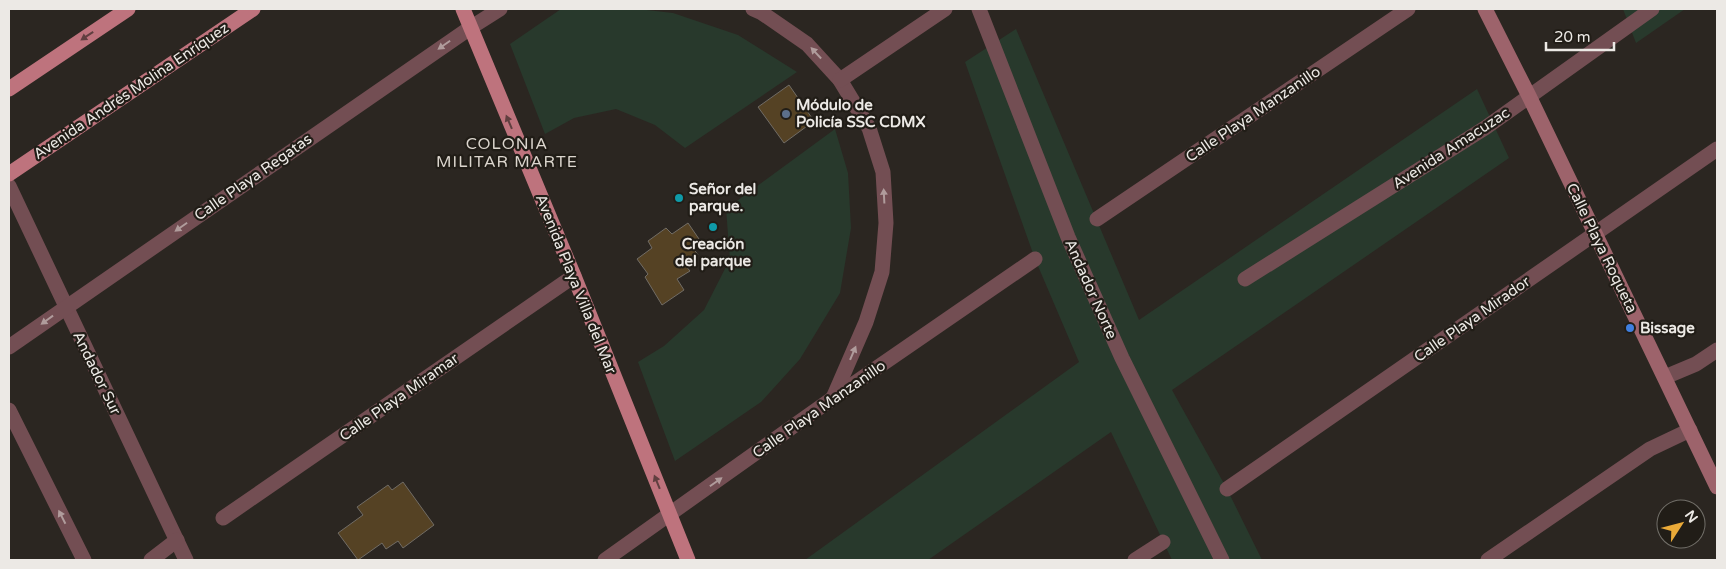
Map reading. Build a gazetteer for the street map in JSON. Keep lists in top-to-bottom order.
{
  "streets": {
    "main road": ["Avenida Andrés Molina Enríquez", "Avenida Playa Villa del Mar"],
    "street": [
      "Calle Playa Manzanillo",
      "Avenida Amacuzac",
      "Calle Playa Regatas",
      "Calle Playa Roqueta",
      "Andador Norte",
      "Calle Playa Mirador",
      "Andador Sur",
      "Calle Playa Miramar"
    ]
  },
  "crossings": [
    ["Calle Playa Manzanillo", "Avenida Playa Villa del Mar"],
    ["Avenida Amacuzac", "Calle Playa Roqueta"],
    ["Calle Playa Regatas", "Avenida Playa Villa del Mar"],
    ["Calle Playa Regatas", "Andador Sur"],
    ["Calle Playa Roqueta", "Calle Playa Mirador"],
    ["Avenida Playa Villa del Mar", "Calle Playa Miramar"]
  ],
  "one_way": ["Calle Playa Regatas", "Avenida Playa Villa del Mar"],
  "districts": ["COLONIA MILITAR MARTE"],
  "places": [
    "Módulo de Policía SSC CDMX",
    "Señor del parque.",
    "Creación del parque",
    "Bissage"
  ],
  "scale_bar": "20 m",
  "north": "top right"
}
